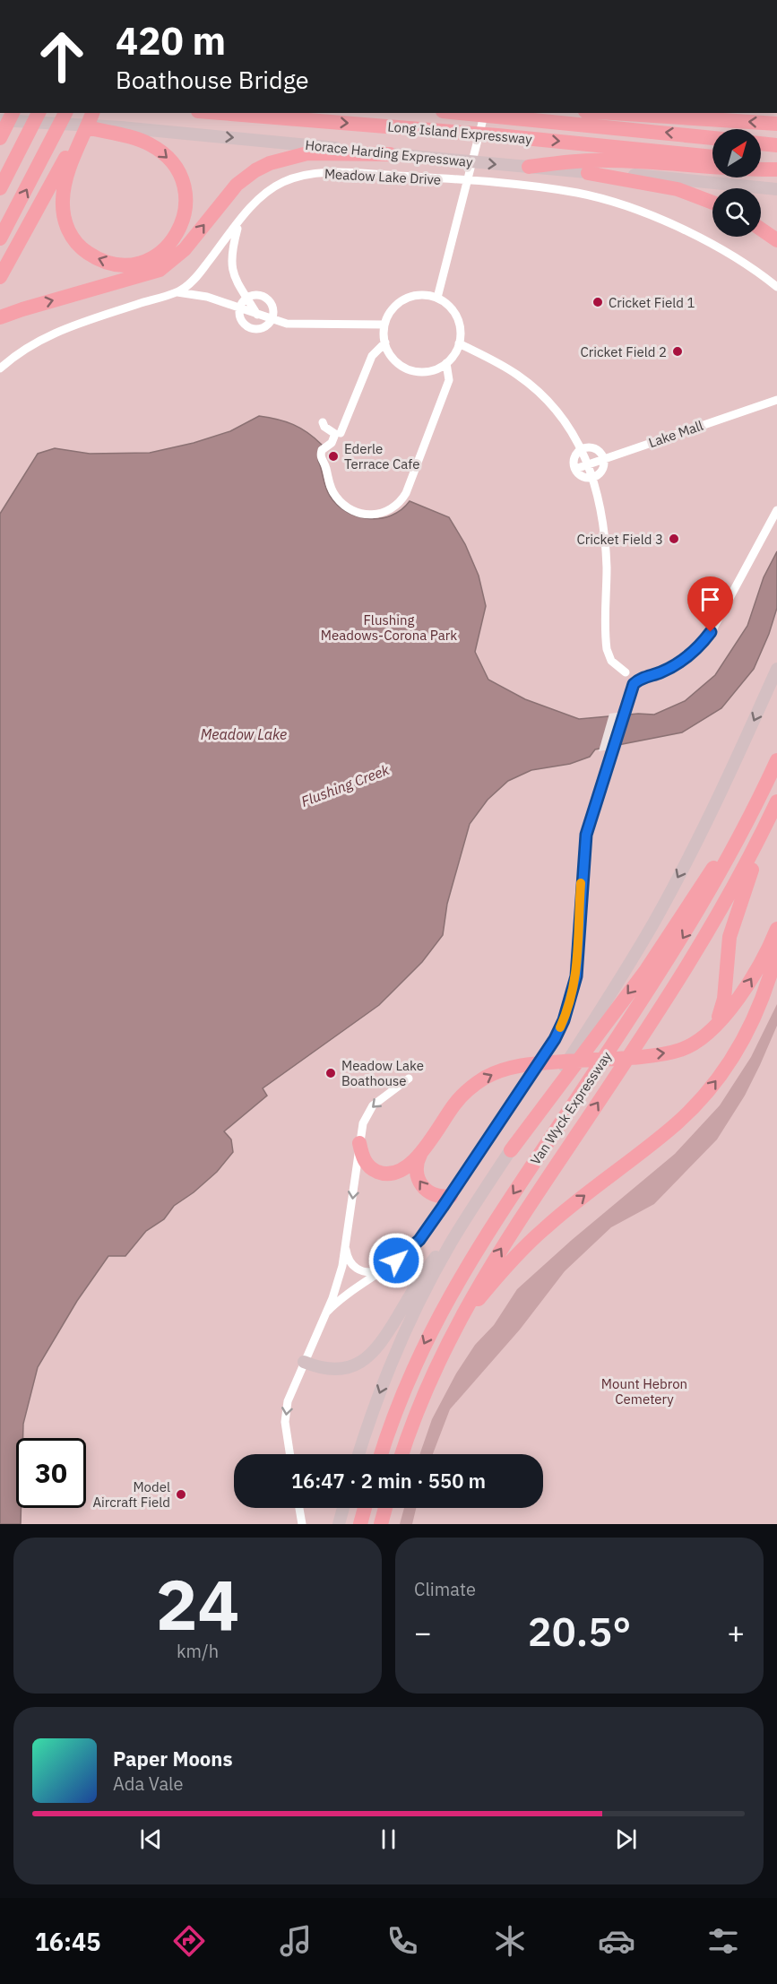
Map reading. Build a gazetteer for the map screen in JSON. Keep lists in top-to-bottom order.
{
  "streets": {
    "highway": ["Long Island Expressway", "Van Wyck Expressway"],
    "street": ["Horace Harding Expressway", "Meadow Lake Drive", "Lake Mall"]
  },
  "one_way": ["Horace Harding Expressway"],
  "water": ["Meadow Lake", "Flushing Creek"],
  "parks": ["Flushing Meadows-Corona Park", "Mount Hebron Cemetery"],
  "places": [
    "Cricket Field 1",
    "Cricket Field 2",
    "Ederle Terrace Cafe",
    "Cricket Field 3",
    "Meadow Lake Boathouse",
    "Model Aircraft Field"
  ],
  "north": "top right",
  "page": {
    "turn": ["420 m", "Boathouse Bridge"],
    "limit": "30",
    "trip": "16:47 · 2 min · 550 m",
    "tile": [
      ["24", "km/h"],
      "Climate"
    ],
    "heat": ["−", "20.5°", "+"],
    "song": ["Paper Moons", "Ada Vale"],
    "tabs": "16:45"
  }
}
